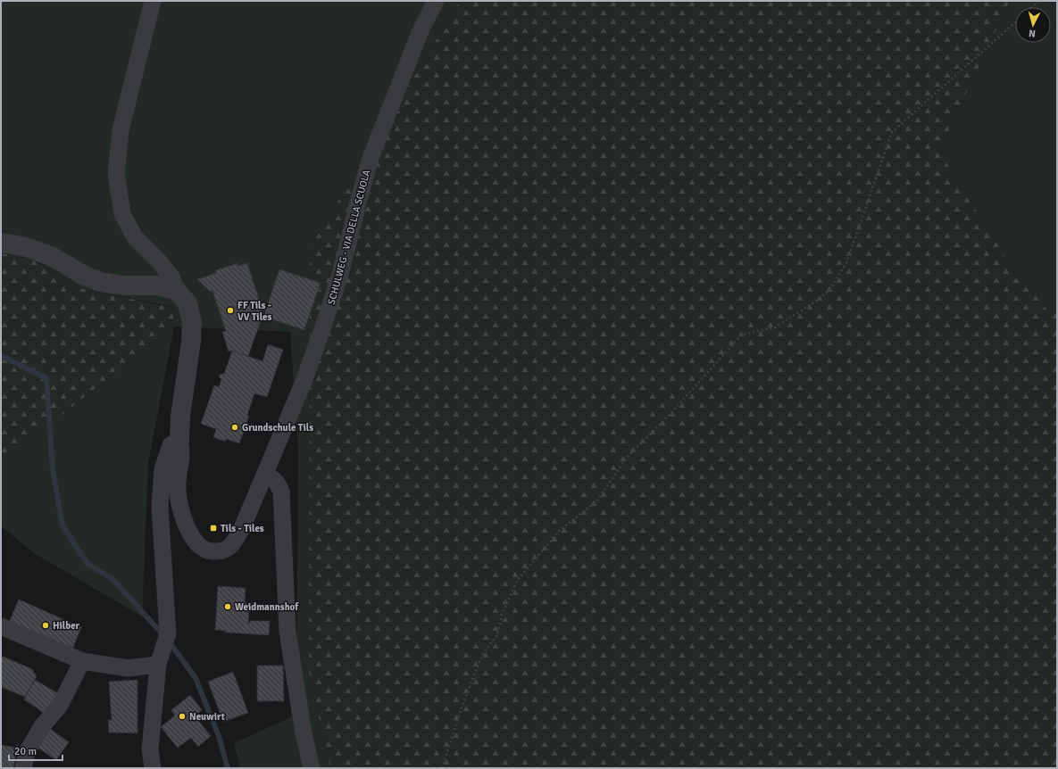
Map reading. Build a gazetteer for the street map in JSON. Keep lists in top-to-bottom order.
{
  "streets": {
    "street": ["SCHULWEG - VIA DELLA SCUOLA"]
  },
  "places": {
    "other": [
      "FF Tils - VV Tiles",
      "Grundschule Tils",
      "Weidmannshof",
      "Hilber",
      "Neuwirt"
    ],
    "transit": ["Tils - Tiles"]
  },
  "scale_bar": "20 m",
  "north": "bottom"
}
